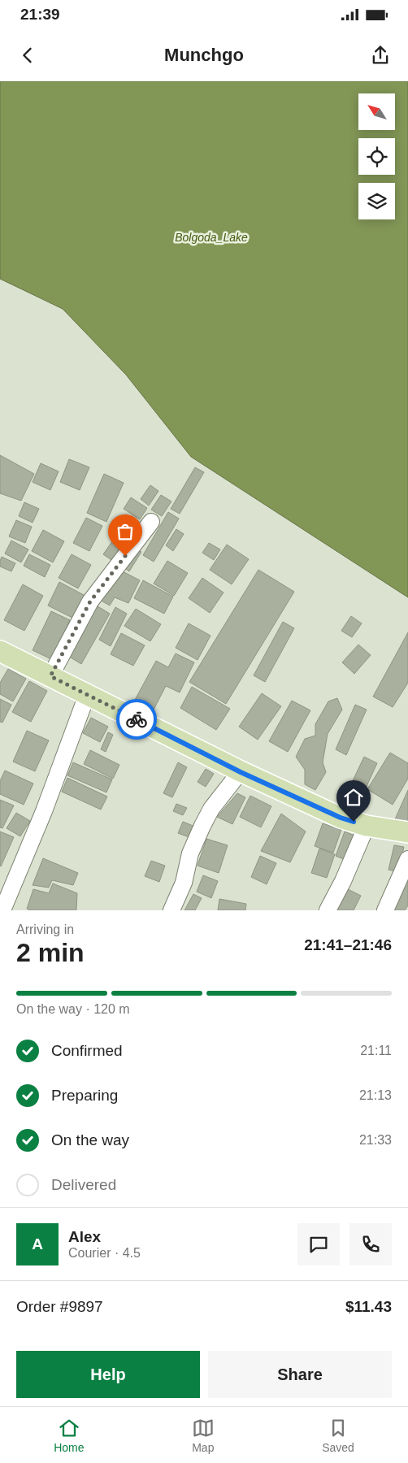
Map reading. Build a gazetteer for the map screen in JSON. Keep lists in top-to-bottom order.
{
  "water": ["Bolgoda_Lake"],
  "north": "top left",
  "page": {
    "status": "21:39",
    "header": "Munchgo",
    "heading": ["2 min", "Arriving in", "21:41–21:46"],
    "panel": [
      "Alex",
      "Courier · 4.5",
      "Order #9897",
      "$11.43"
    ],
    "bar": "On the way · 120 m",
    "list": [
      ["Confirmed", "21:11"],
      ["Preparing", "21:13"],
      ["On the way", "21:33"],
      "Delivered"
    ],
    "round": "A",
    "buttons": ["Help", "Share"],
    "tabs": ["Home", "Map", "Saved"]
  }
}
